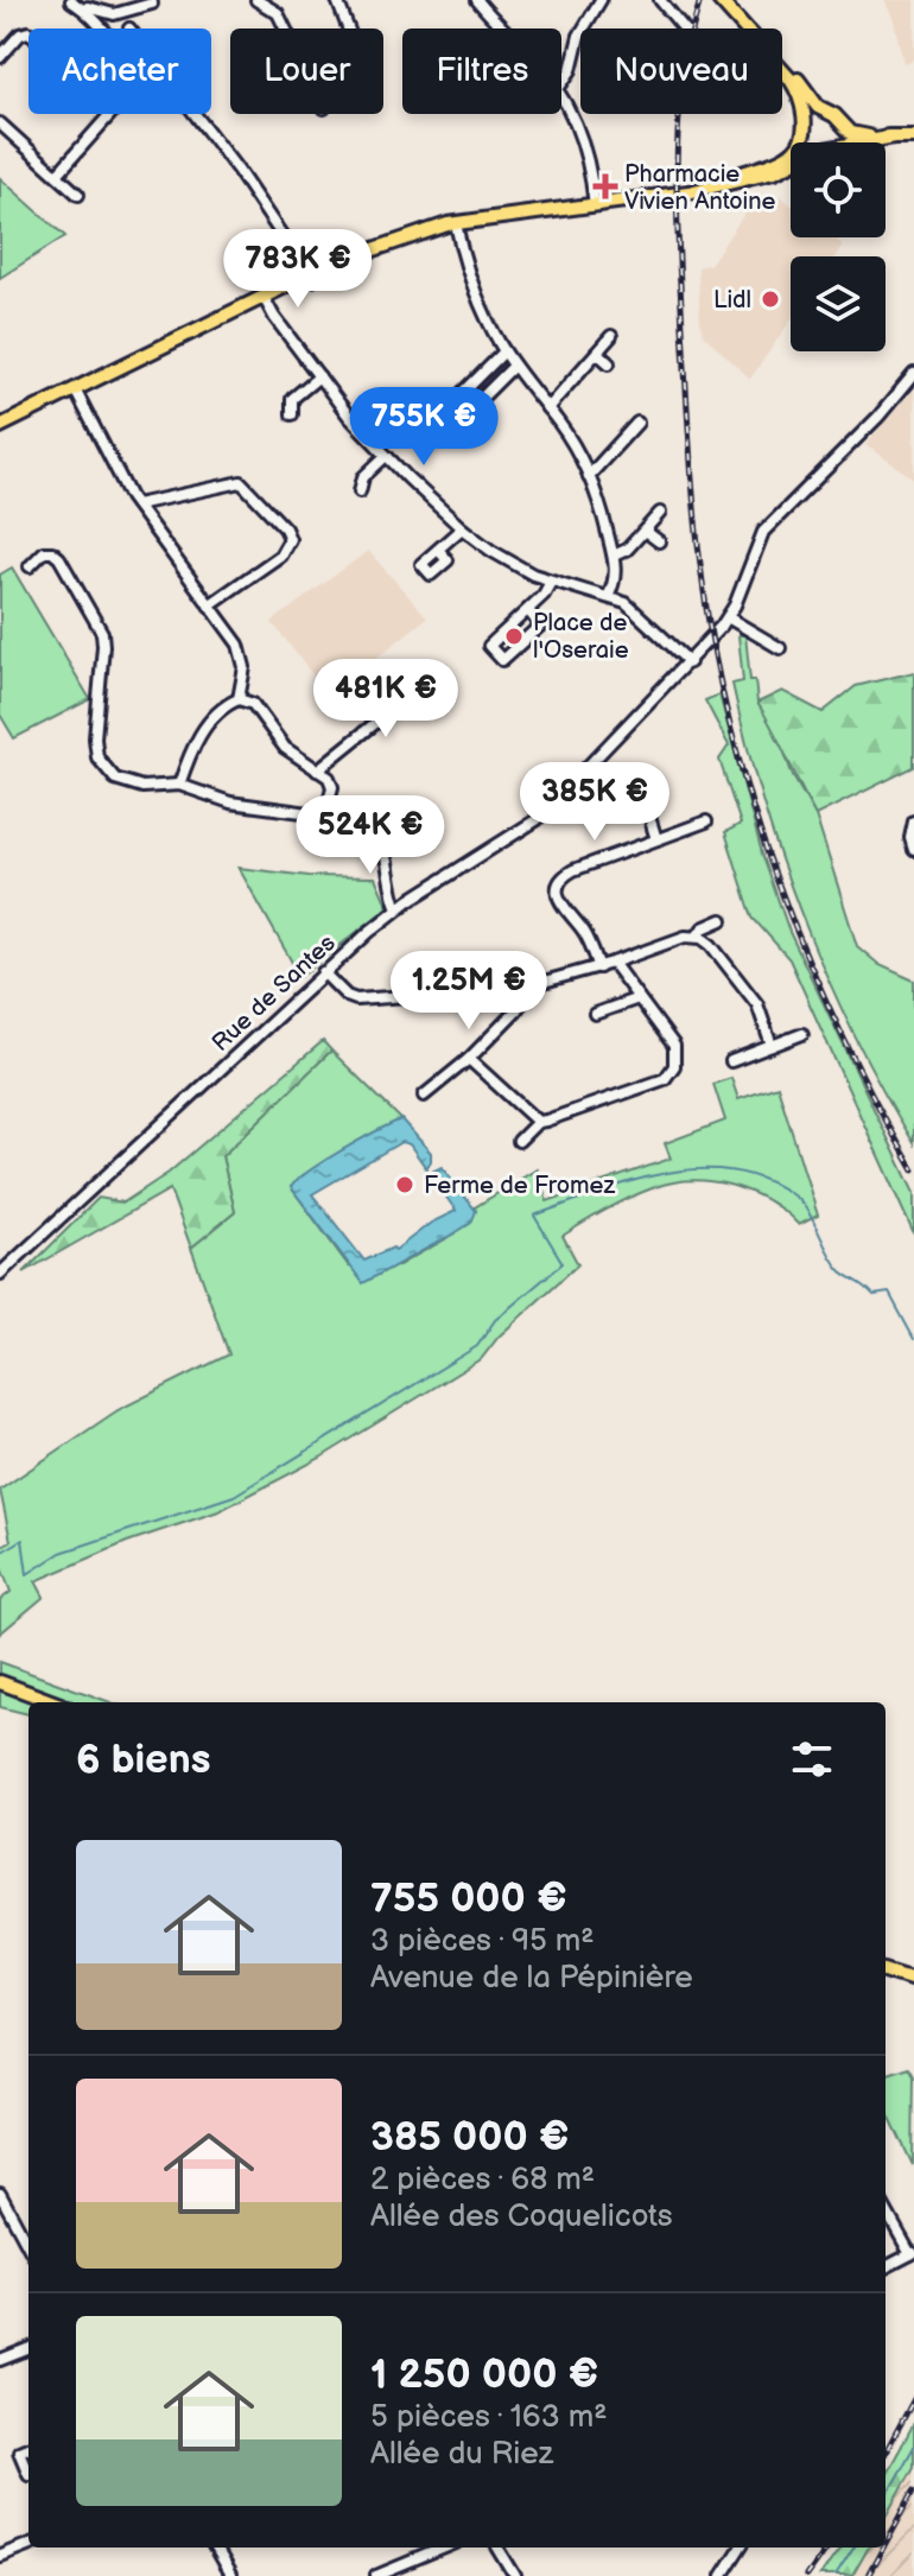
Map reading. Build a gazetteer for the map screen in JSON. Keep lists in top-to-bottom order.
{
  "streets": {
    "street": ["Rue de Santes"]
  },
  "places": {
    "health": ["Pharmacie Vivien Antoine"],
    "other": ["Lidl", "Place de l'Oseraie", "Ferme de Fromez"]
  },
  "page": {
    "chip": [
      "Acheter",
      "Louer",
      "Filtres",
      "Nouveau"
    ],
    "price": [
      "783K €",
      "755K €",
      "481K €",
      "385K €",
      "524K €",
      "1.25M €"
    ],
    "heading": "6 biens",
    "list": [
      {
        "name": "755 000 €",
        "note": "3 pièces · 95 m² · Avenue de la Pépinière"
      },
      {
        "name": "385 000 €",
        "note": "2 pièces · 68 m² · Allée des Coquelicots"
      },
      {
        "name": "1 250 000 €",
        "note": "5 pièces · 163 m² · Allée du Riez"
      }
    ]
  }
}
